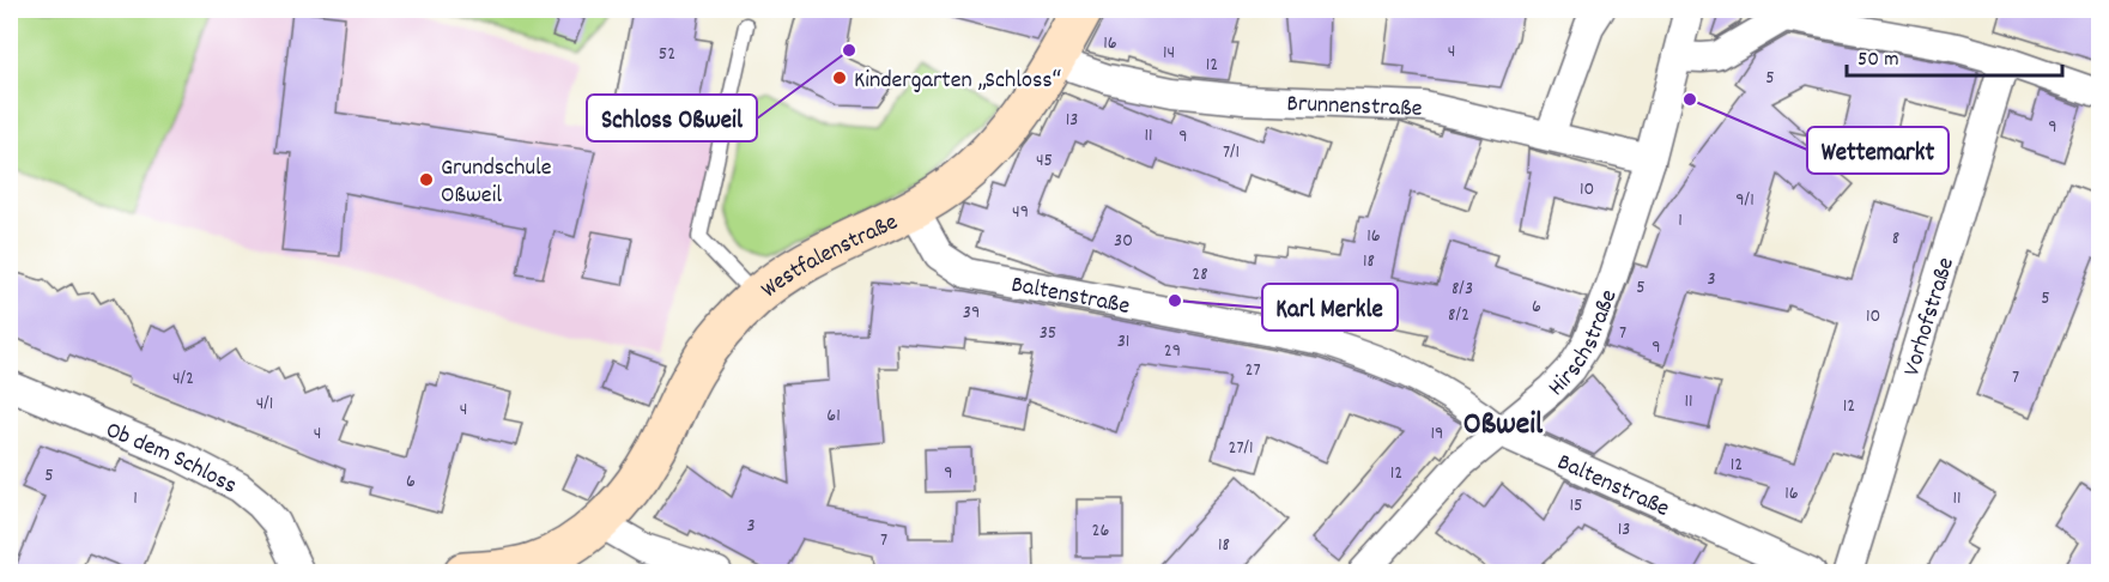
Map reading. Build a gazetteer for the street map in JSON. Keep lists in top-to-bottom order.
{
  "streets": {
    "main road": ["Westfalenstraße"],
    "street": [
      "Brunnenstraße",
      "Baltenstraße",
      "Vorhofstraße",
      "Hirschstraße",
      "Ob dem Schloss"
    ]
  },
  "crossings": [
    ["Brunnenstraße", "Westfalenstraße"],
    ["Brunnenstraße", "Hirschstraße"],
    ["Westfalenstraße", "Baltenstraße"],
    ["Baltenstraße", "Hirschstraße"]
  ],
  "districts": ["Oßweil"],
  "places": [
    "Schloss Oßweil",
    "Kindergarten „Schloss“",
    "Wettemarkt",
    "Grundschule Oßweil",
    "Karl Merkle"
  ],
  "house_numbers": [
    "16",
    "4",
    "14",
    "52",
    "12",
    "5",
    "13",
    "9",
    "11",
    "9",
    "7/1",
    "45",
    "10",
    "9/1",
    "49",
    "1",
    "16",
    "8",
    "30",
    "18",
    "28",
    "3",
    "5",
    "8/3",
    "5",
    "6",
    "39",
    "8/2",
    "10",
    "35",
    "7",
    "31",
    "9",
    "29",
    "27",
    "7",
    "4/2",
    "11",
    "4/1",
    "12",
    "4",
    "61",
    "4",
    "19",
    "27/1",
    "12",
    "9",
    "12",
    "5",
    "6",
    "16",
    "1",
    "11",
    "15",
    "3",
    "13",
    "26",
    "7",
    "18"
  ],
  "scale_bar": "50 m"
}
